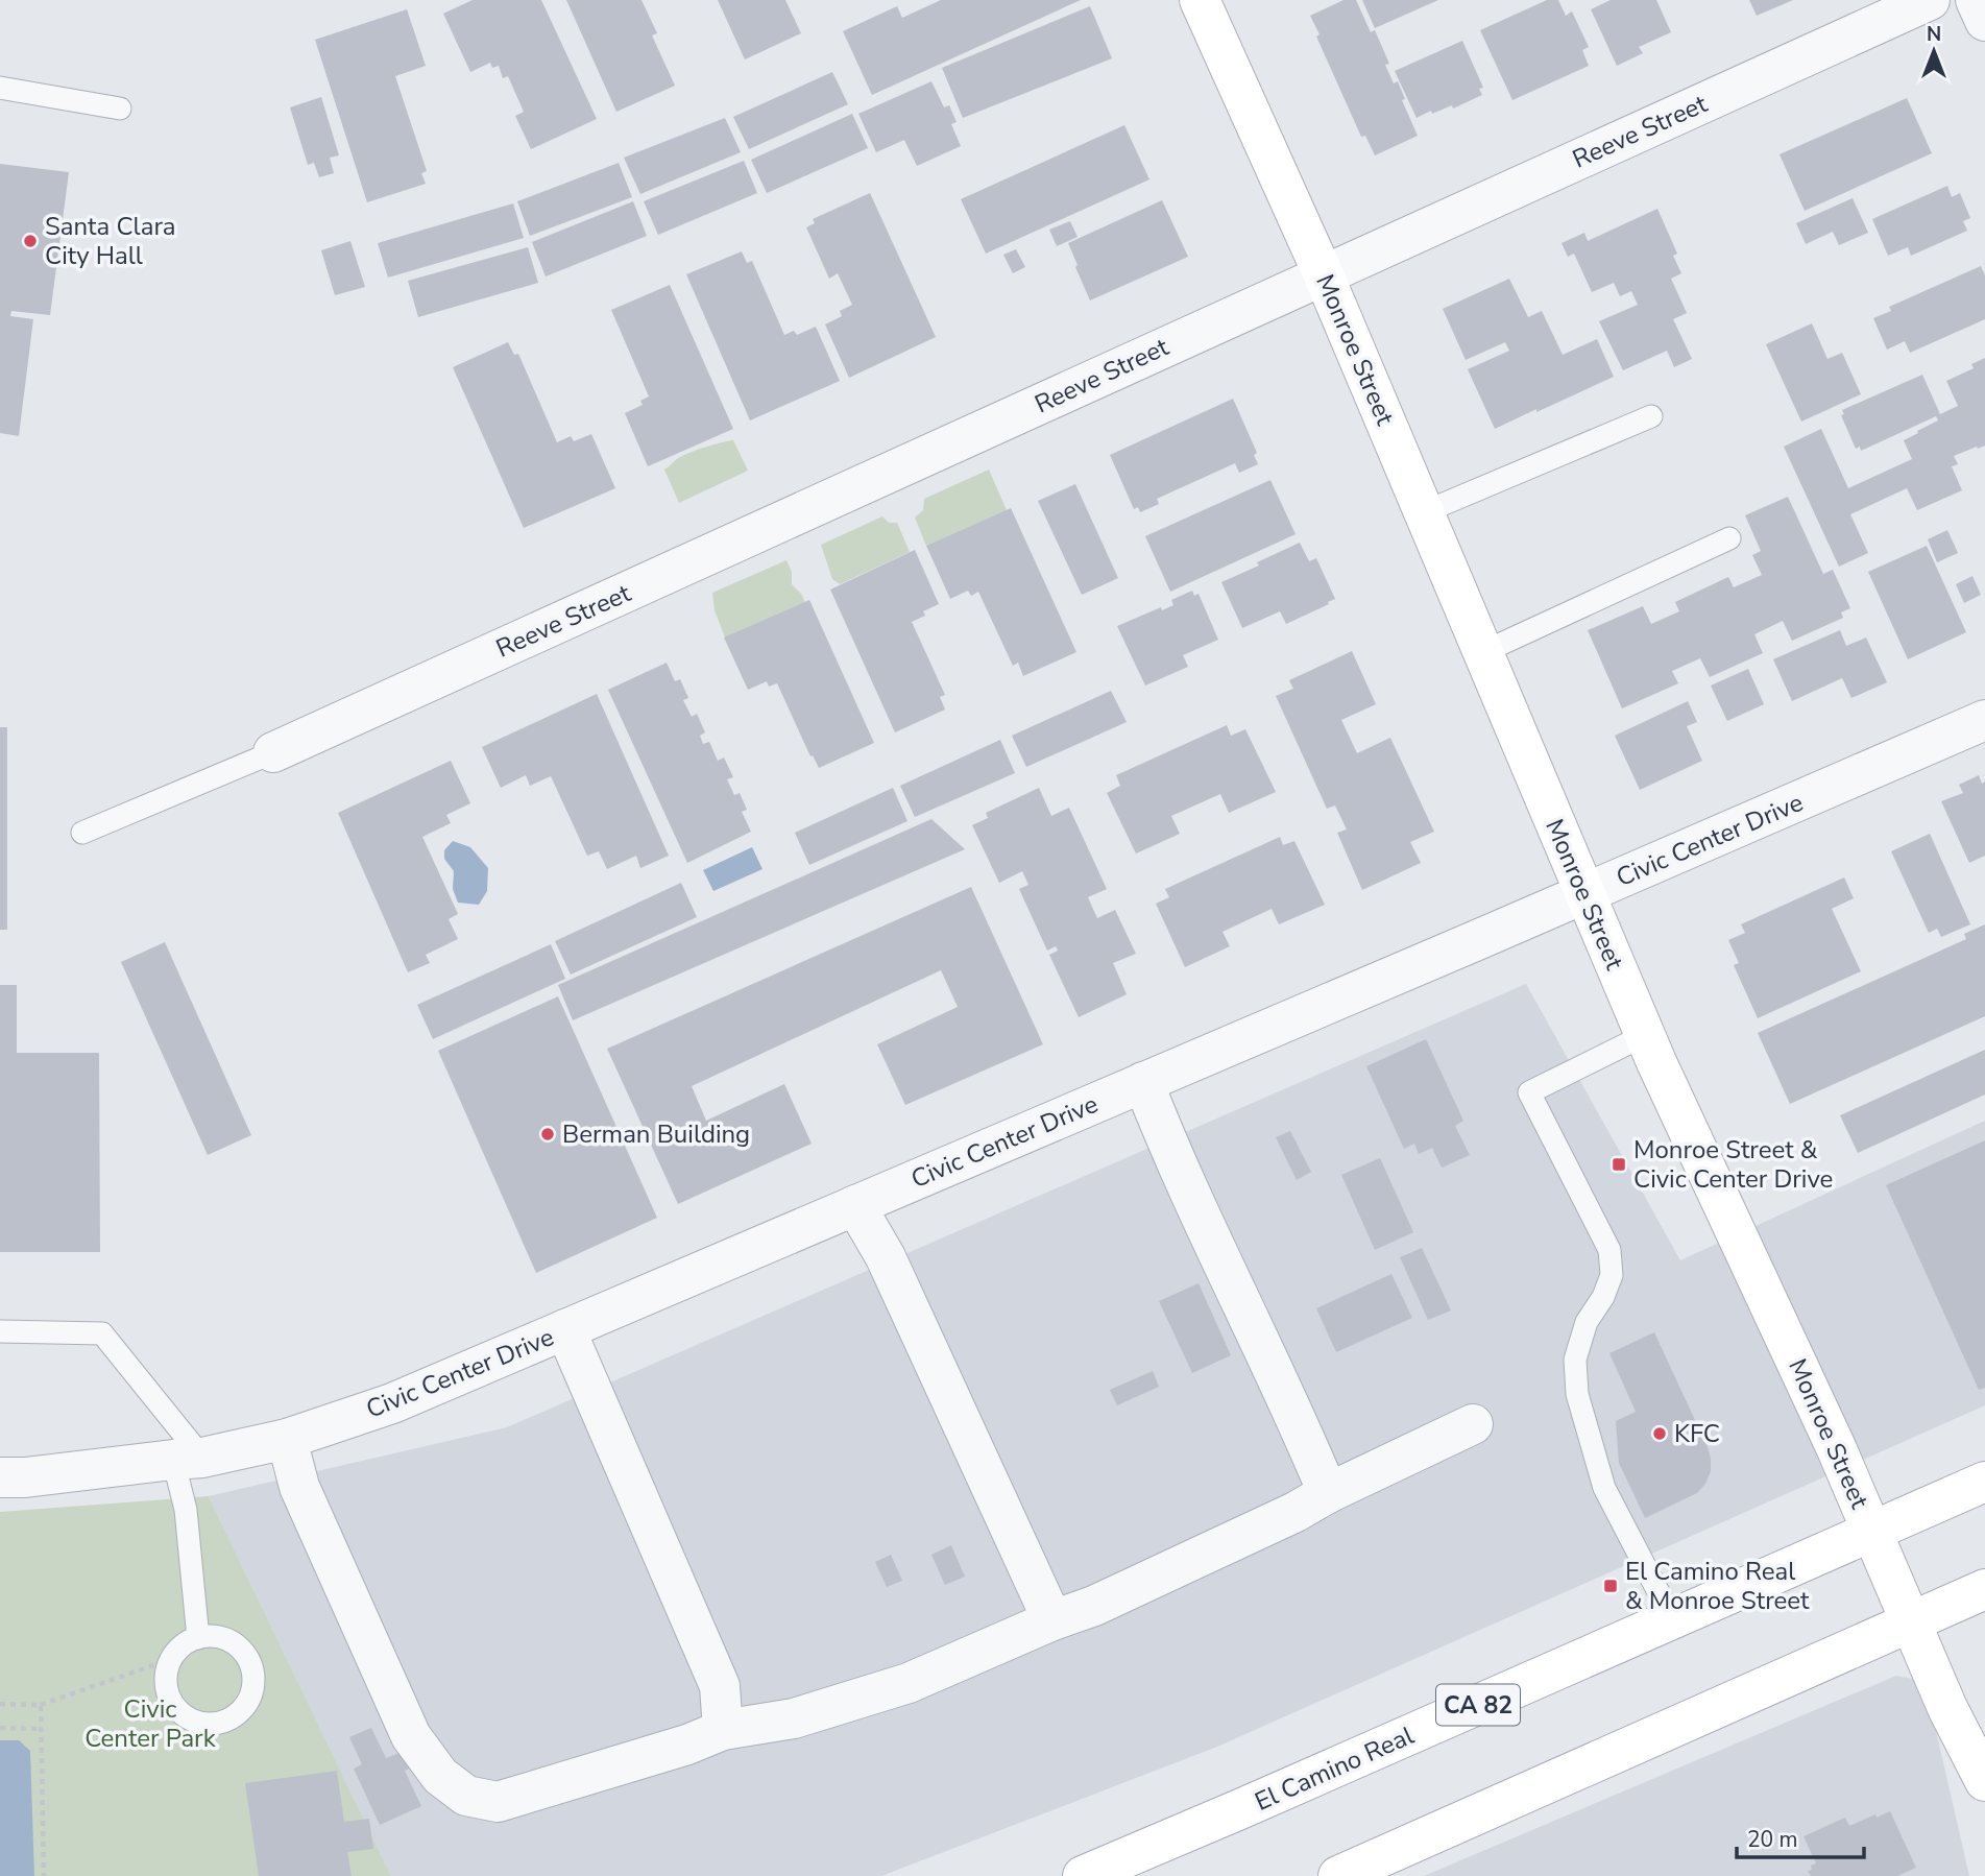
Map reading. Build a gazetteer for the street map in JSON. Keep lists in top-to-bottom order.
{
  "streets": {
    "main road": ["Monroe Street", "CA 82", "El Camino Real"],
    "street": ["Reeve Street", "Civic Center Drive"]
  },
  "crossings": [
    ["Reeve Street", "Monroe Street"],
    ["Monroe Street", "Civic Center Drive"],
    ["Monroe Street", "El Camino Real"]
  ],
  "parks": ["Civic Center Park"],
  "places": {
    "other": ["Santa Clara City Hall", "Berman Building", "KFC"],
    "transit": ["Monroe Street & Civic Center Drive", "El Camino Real & Monroe Street"]
  },
  "scale_bar": "20 m",
  "north": "top"
}
